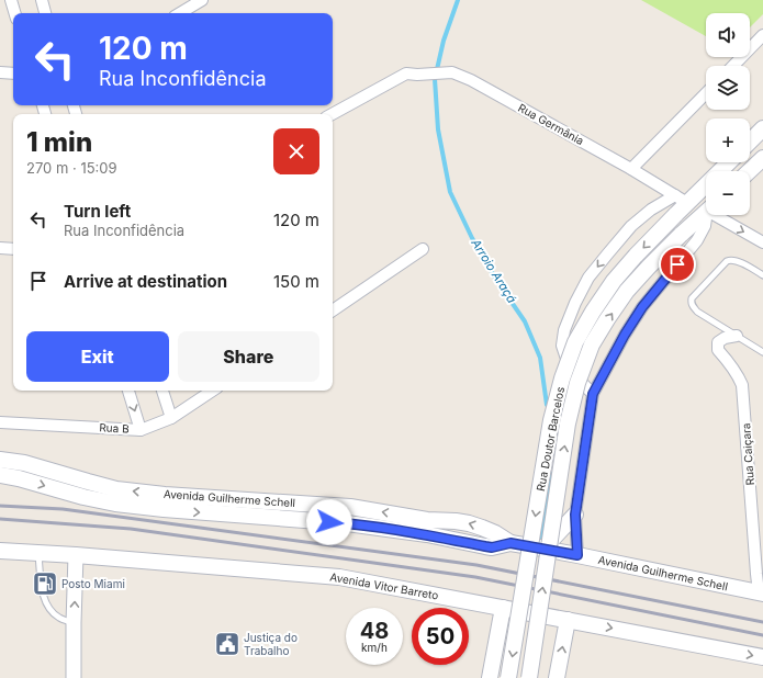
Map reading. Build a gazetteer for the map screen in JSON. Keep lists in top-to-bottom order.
{
  "streets": {
    "main road": ["Rua Doutor Barcelos", "Avenida Guilherme Schell", "Avenida Vitor Barreto"],
    "street": ["Rua Germânia", "Rua B", "Rua Caiçara"]
  },
  "crossings": [
    ["Rua Germânia", "Rua Doutor Barcelos"],
    ["Rua Caiçara", "Avenida Guilherme Schell"]
  ],
  "water": ["Arroio Araçá"],
  "places": {
    "fuel station": ["Posto Miami"],
    "public building": ["Justiça do Trabalho"]
  },
  "page": {
    "map_buttons": ["+", "−"],
    "turn": ["120 m", "Rua Inconfidência"],
    "heading": ["1 min", "270 m · 15:09"],
    "list": [
      {
        "name": "Turn left",
        "note": "Rua Inconfidência",
        "value": "120 m"
      },
      {
        "name": "Arrive at destination",
        "value": "150 m"
      }
    ],
    "buttons": ["Exit", "Share"],
    "speed": "48 km/h",
    "limit": "50"
  }
}
